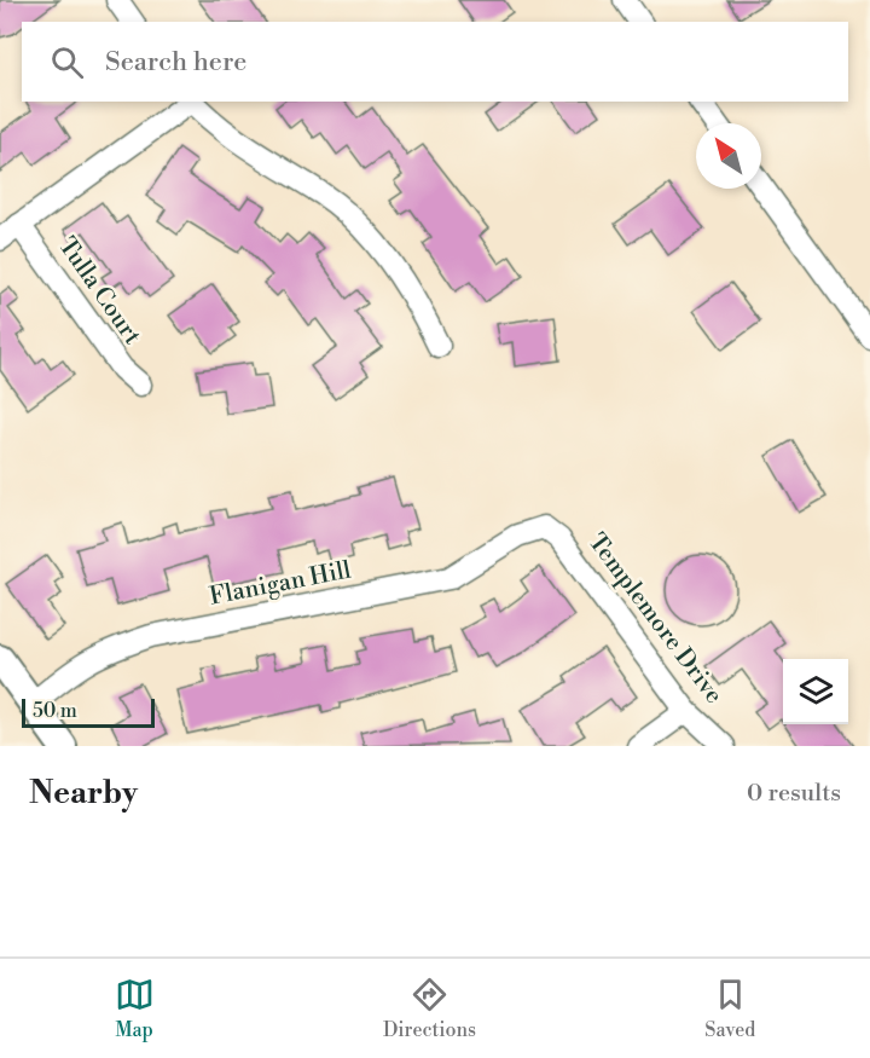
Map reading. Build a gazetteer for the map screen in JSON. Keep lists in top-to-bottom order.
{
  "streets": {
    "street": ["Tulla Court", "Flanigan Hill", "Templemore Drive"]
  },
  "crossings": [
    ["Flanigan Hill", "Templemore Drive"]
  ],
  "scale_bar": "50 m",
  "north": "top left",
  "page": {
    "search": "Search here",
    "scale": "50 m",
    "heading": ["Nearby", "0 results"],
    "nav": ["Map", "Directions", "Saved"]
  }
}
